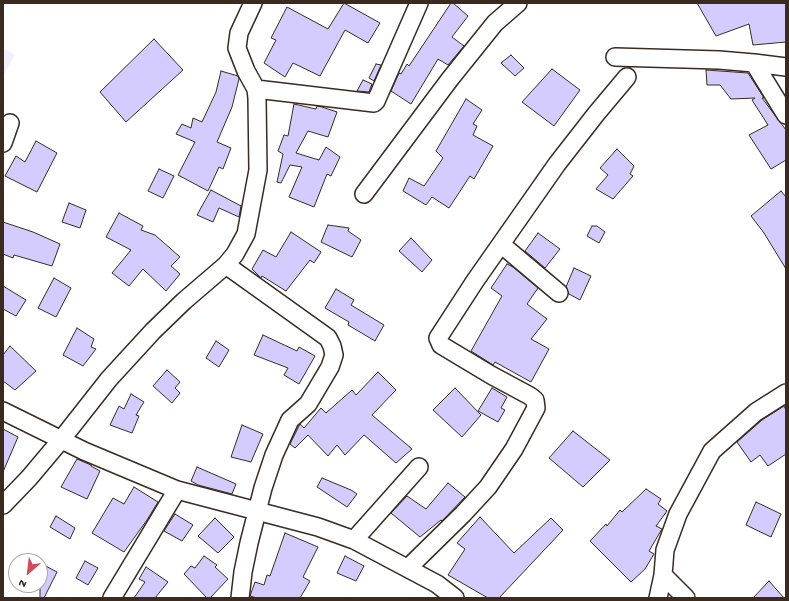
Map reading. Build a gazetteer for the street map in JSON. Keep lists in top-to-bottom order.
{
  "north": "bottom left"
}
